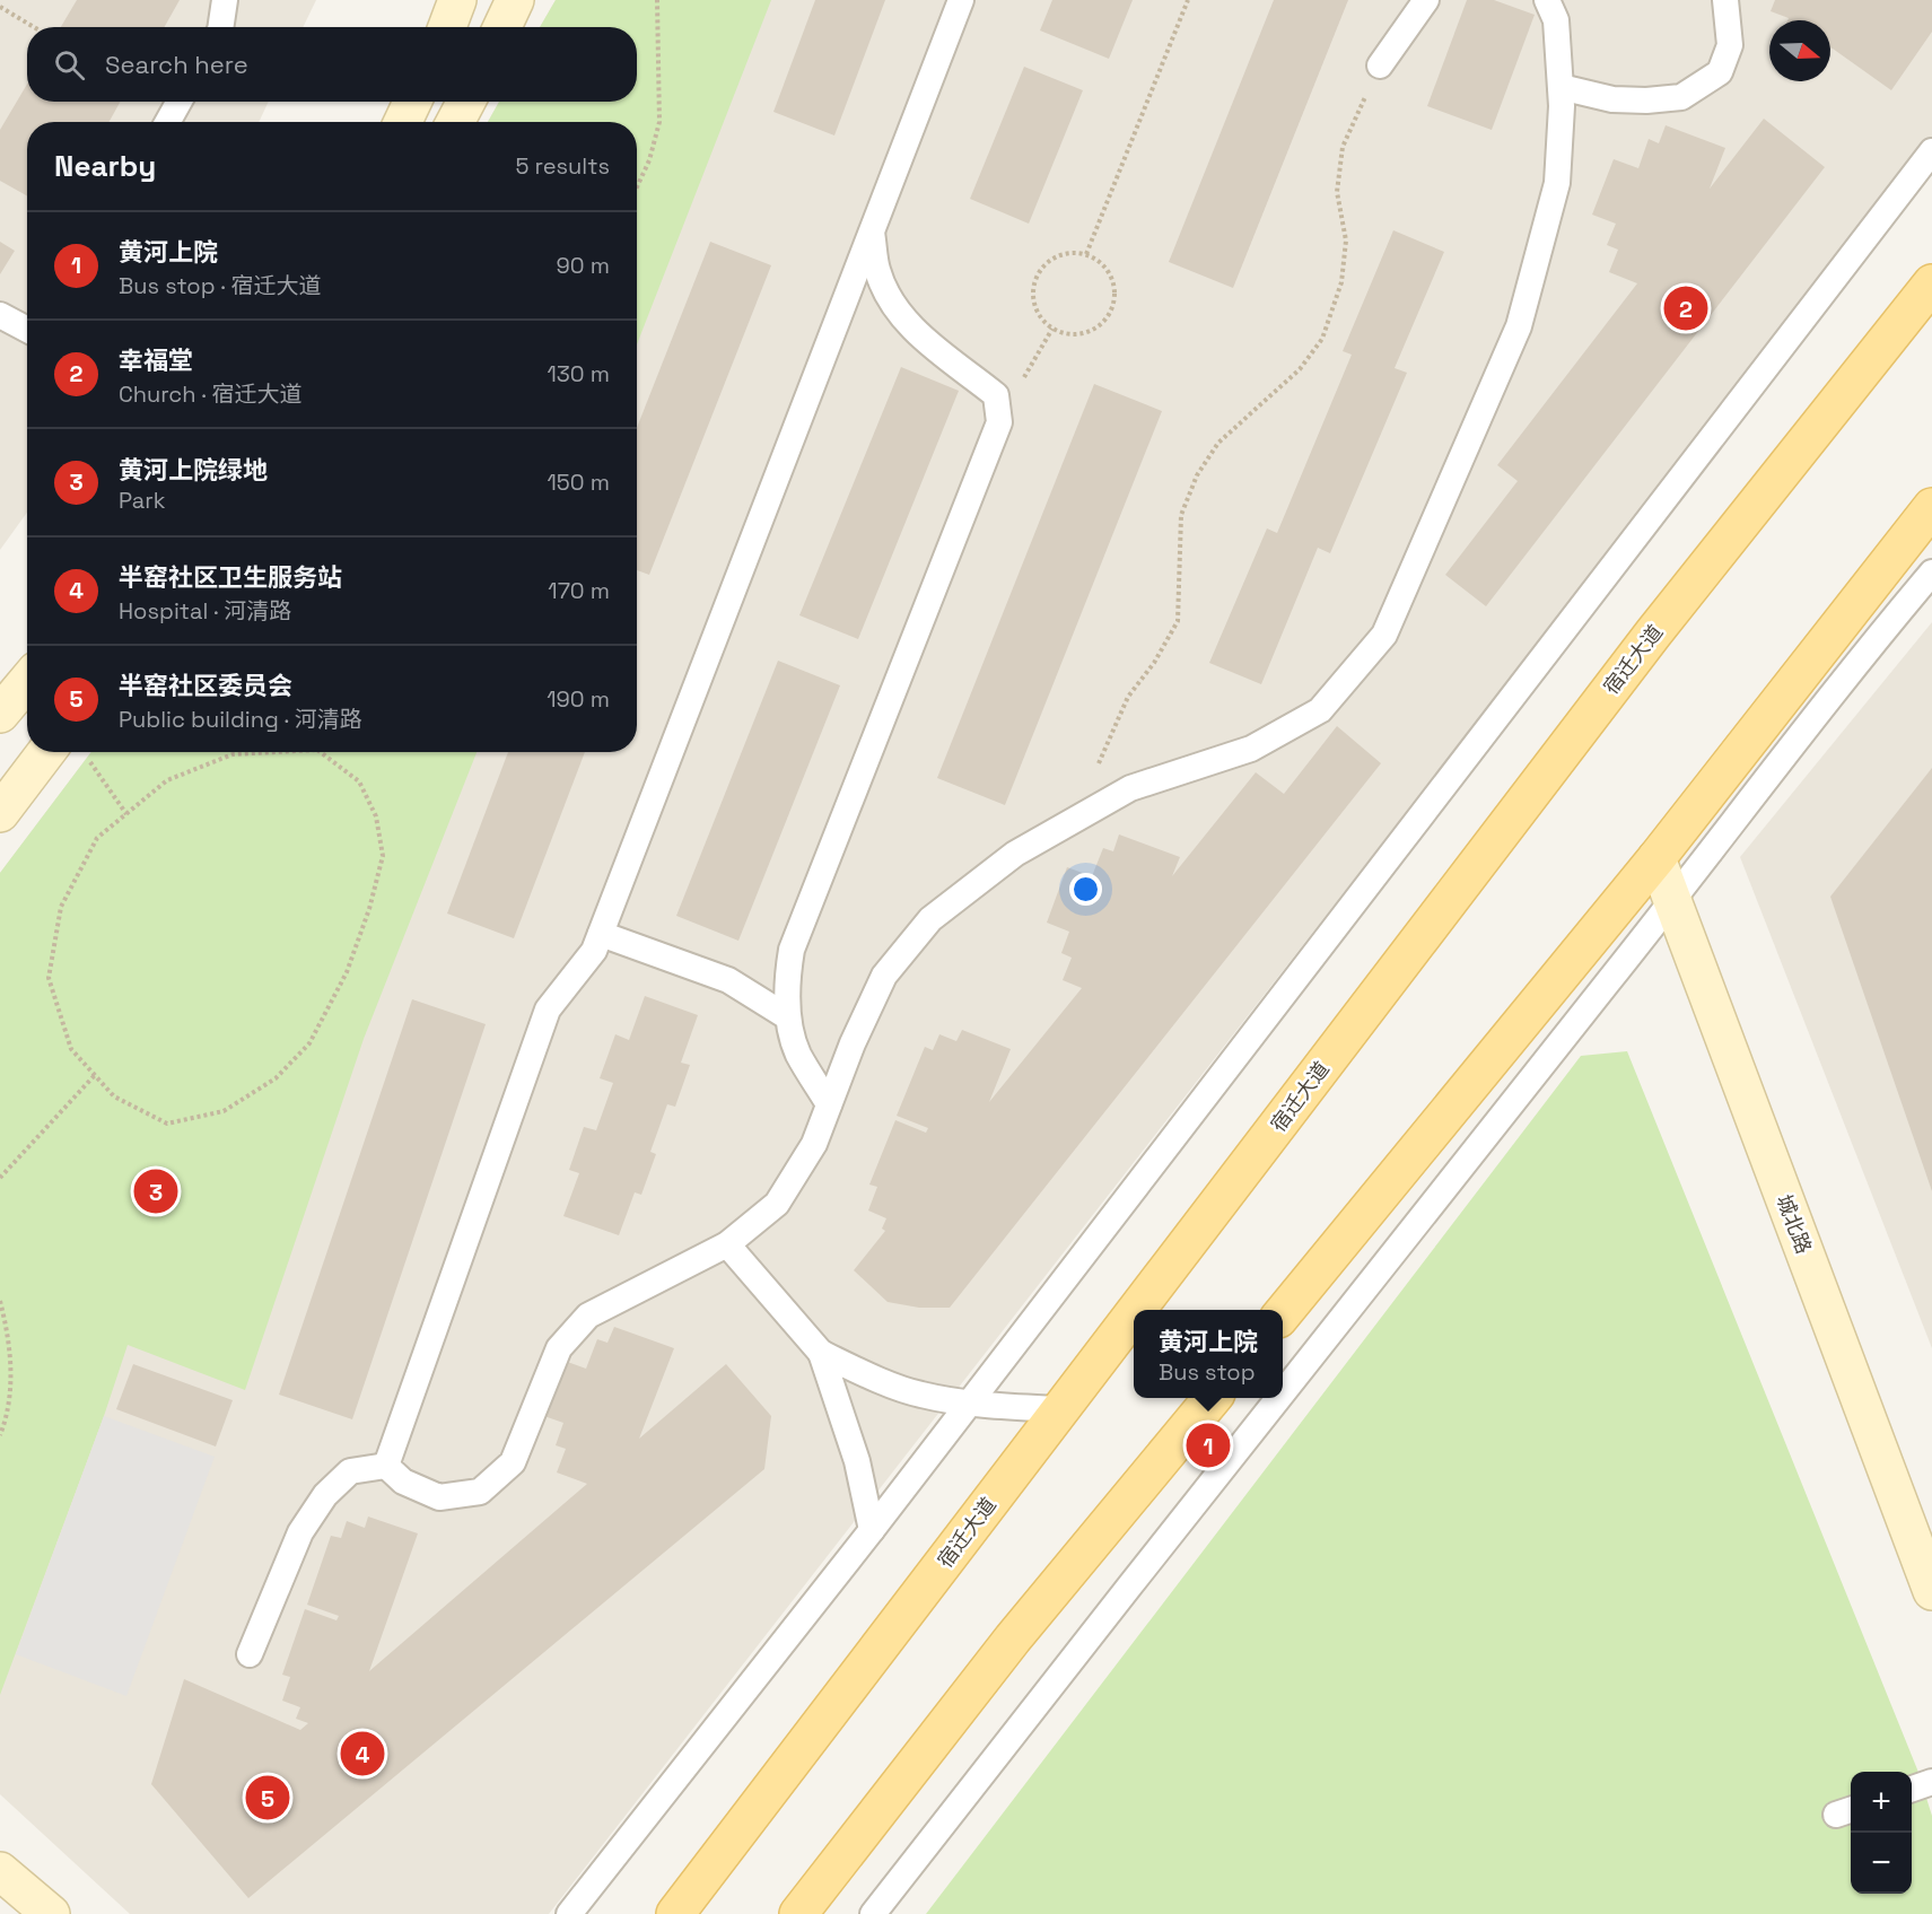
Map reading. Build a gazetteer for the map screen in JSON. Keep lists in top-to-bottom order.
{
  "streets": {
    "main road": ["宿迁大道"],
    "street": ["城北路"]
  },
  "north": "right",
  "page": {
    "search": "Search here",
    "heading": ["Nearby", "5 results"],
    "list": [
      {
        "mark": "1",
        "name": "黄河上院",
        "note": "Bus stop · 宿迁大道",
        "value": "90 m"
      },
      {
        "mark": "2",
        "name": "幸福堂",
        "note": "Church · 宿迁大道",
        "value": "130 m"
      },
      {
        "mark": "3",
        "name": "黄河上院绿地",
        "note": "Park",
        "value": "150 m"
      },
      {
        "mark": "4",
        "name": "半窑社区卫生服务站",
        "note": "Hospital · 河清路",
        "value": "170 m"
      },
      {
        "mark": "5",
        "name": "半窑社区委员会",
        "note": "Public building · 河清路",
        "value": "190 m"
      }
    ],
    "pins": [
      "2",
      "3",
      "1",
      "4",
      "5"
    ],
    "popup": ["黄河上院", "Bus stop"],
    "map_buttons": ["+", "−"]
  }
}
